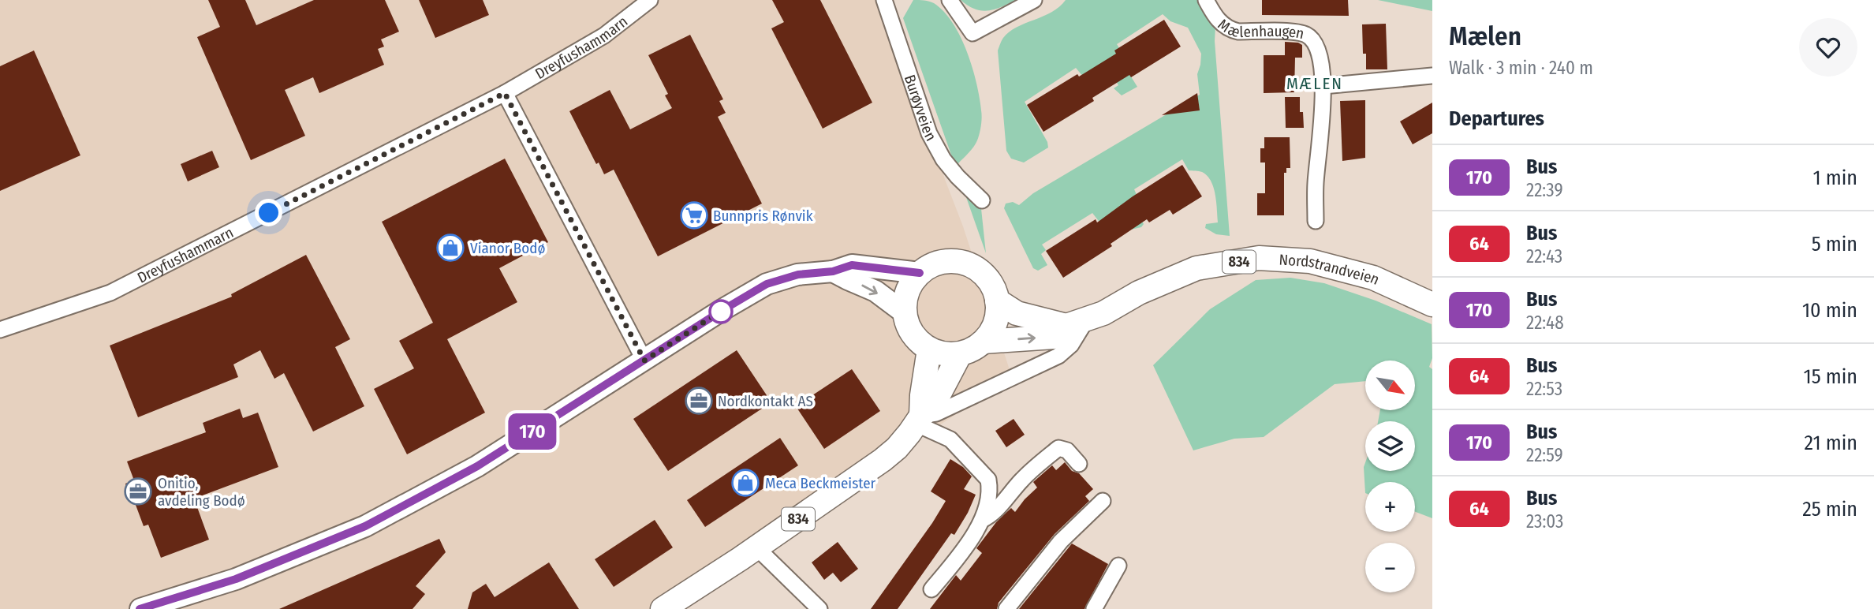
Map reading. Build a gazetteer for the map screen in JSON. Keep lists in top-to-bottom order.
{
  "streets": {
    "main road": ["834", "Nordstrandveien"],
    "street": ["Mælenhaugen", "Dreyfushammarn", "Burøyveien"]
  },
  "crossings": [
    ["834", "Nordstrandveien"]
  ],
  "districts": ["MÆLEN"],
  "places": {
    "supermarket": ["Bunnpris Rønvik"],
    "shop": ["Vianor Bodø", "Meca Beckmeister"],
    "office": ["Nordkontakt AS", "Onitio, avdeling Bodø"]
  },
  "lines": ["bus line 170"],
  "north": "bottom right",
  "page": {
    "on_map": "170",
    "heading": [
      ["Mælen", "Walk · 3 min · 240 m"],
      "Departures"
    ],
    "list": [
      {
        "mark": "170",
        "name": "Bus",
        "note": "22:39",
        "value": "1 min"
      },
      {
        "mark": "64",
        "name": "Bus",
        "note": "22:43",
        "value": "5 min"
      },
      {
        "mark": "170",
        "name": "Bus",
        "note": "22:48",
        "value": "10 min"
      },
      {
        "mark": "64",
        "name": "Bus",
        "note": "22:53",
        "value": "15 min"
      },
      {
        "mark": "170",
        "name": "Bus",
        "note": "22:59",
        "value": "21 min"
      },
      {
        "mark": "64",
        "name": "Bus",
        "note": "23:03",
        "value": "25 min"
      }
    ],
    "map_buttons": ["+", "−"]
  }
}
